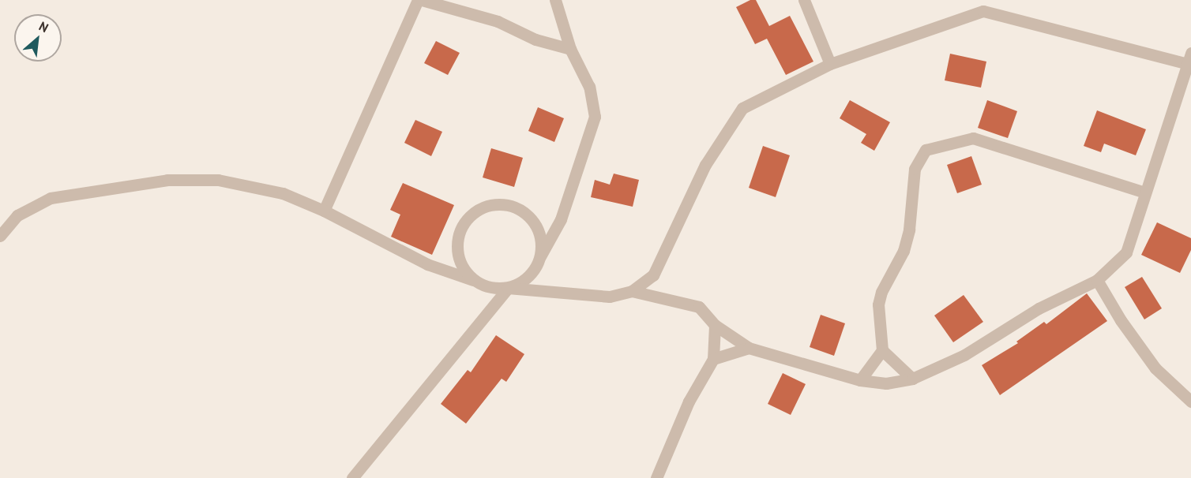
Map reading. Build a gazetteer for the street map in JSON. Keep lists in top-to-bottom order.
{
  "north": "top right"
}
